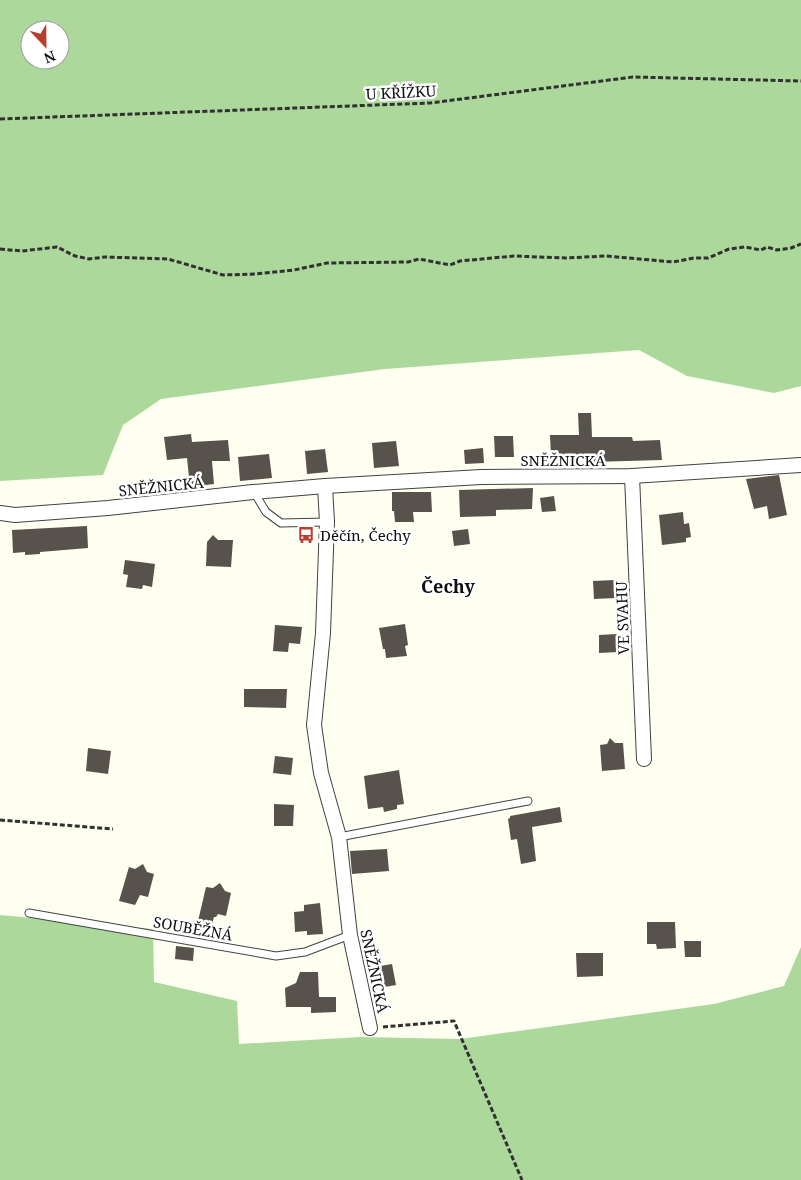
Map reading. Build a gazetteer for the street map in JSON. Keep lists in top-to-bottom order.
{
  "streets": {
    "street": ["SNĚŽNICKÁ", "VE SVAHU"],
    "lane": ["SOUBĚŽNÁ"],
    "path": ["U KŘÍŽKU"]
  },
  "crossings": [
    ["SNĚŽNICKÁ", "VE SVAHU"],
    ["SNĚŽNICKÁ", "SOUBĚŽNÁ"]
  ],
  "districts": ["Čechy"],
  "places": {
    "bus stop": ["Děčín, Čechy"]
  },
  "north": "bottom"
}
